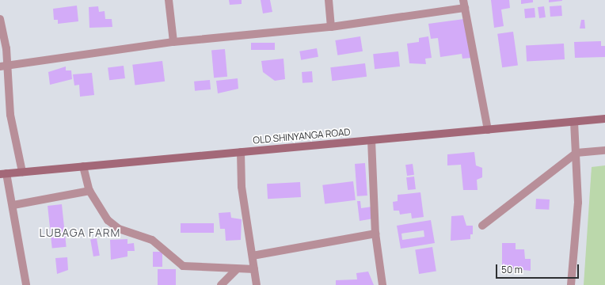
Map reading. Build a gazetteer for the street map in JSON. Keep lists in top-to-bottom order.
{
  "streets": {
    "main road": ["OLD SHINYANGA ROAD"]
  },
  "districts": ["LUBAGA FARM"],
  "scale_bar": "50 m"
}
